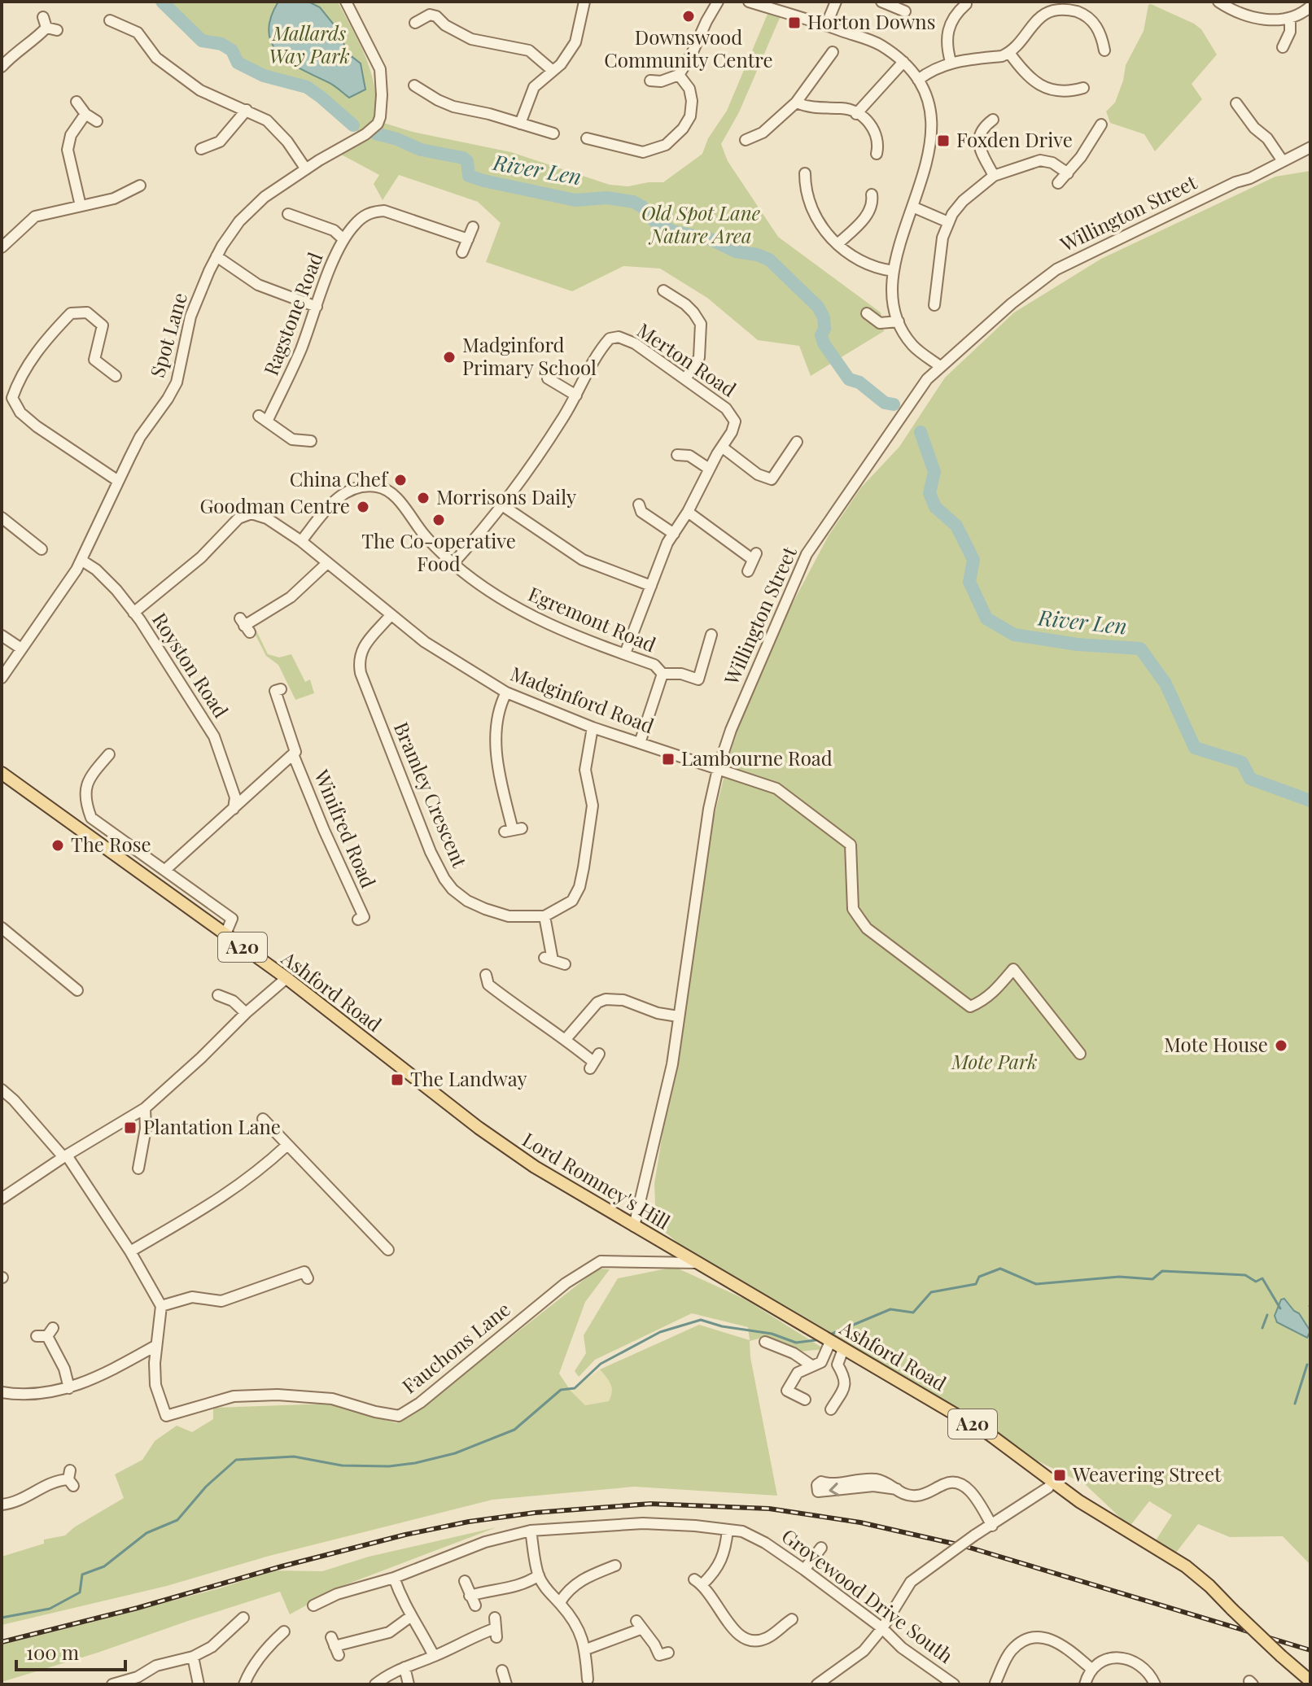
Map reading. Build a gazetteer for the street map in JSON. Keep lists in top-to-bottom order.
{
  "streets": {
    "main road": ["A20", "Ashford Road", "Lord Romney's Hill"],
    "street": [
      "Willington Street",
      "Ragstone Road",
      "Spot Lane",
      "Merton Road",
      "Egremont Road",
      "Royston Road",
      "Madginford Road",
      "Bramley Crescent",
      "Winifred Road",
      "Fauchons Lane",
      "Grovewood Drive South"
    ]
  },
  "crossings": [
    ["Willington Street", "Madginford Road"],
    ["Willington Street", "Lord Romney's Hill"],
    ["Spot Lane", "Royston Road"],
    ["Merton Road", "Egremont Road"],
    ["Egremont Road", "Madginford Road"],
    ["Royston Road", "Madginford Road"],
    ["Madginford Road", "Bramley Crescent"],
    ["Ashford Road", "Lord Romney's Hill"],
    ["Ashford Road", "Fauchons Lane"],
    ["Lord Romney's Hill", "Fauchons Lane"]
  ],
  "water": ["River Len"],
  "parks": ["Mallards Way Park", "Old Spot Lane Nature Area", "Mote Park"],
  "places": {
    "other": [
      "Downswood Community Centre",
      "Madginford Primary School",
      "China Chef",
      "Morrisons Daily",
      "Goodman Centre",
      "The Co-operative Food",
      "The Rose",
      "Mote House"
    ],
    "transit": [
      "Horton Downs",
      "Foxden Drive",
      "Lambourne Road",
      "The Landway",
      "Plantation Lane",
      "Weavering Street"
    ]
  },
  "scale_bar": "100 m"
}
